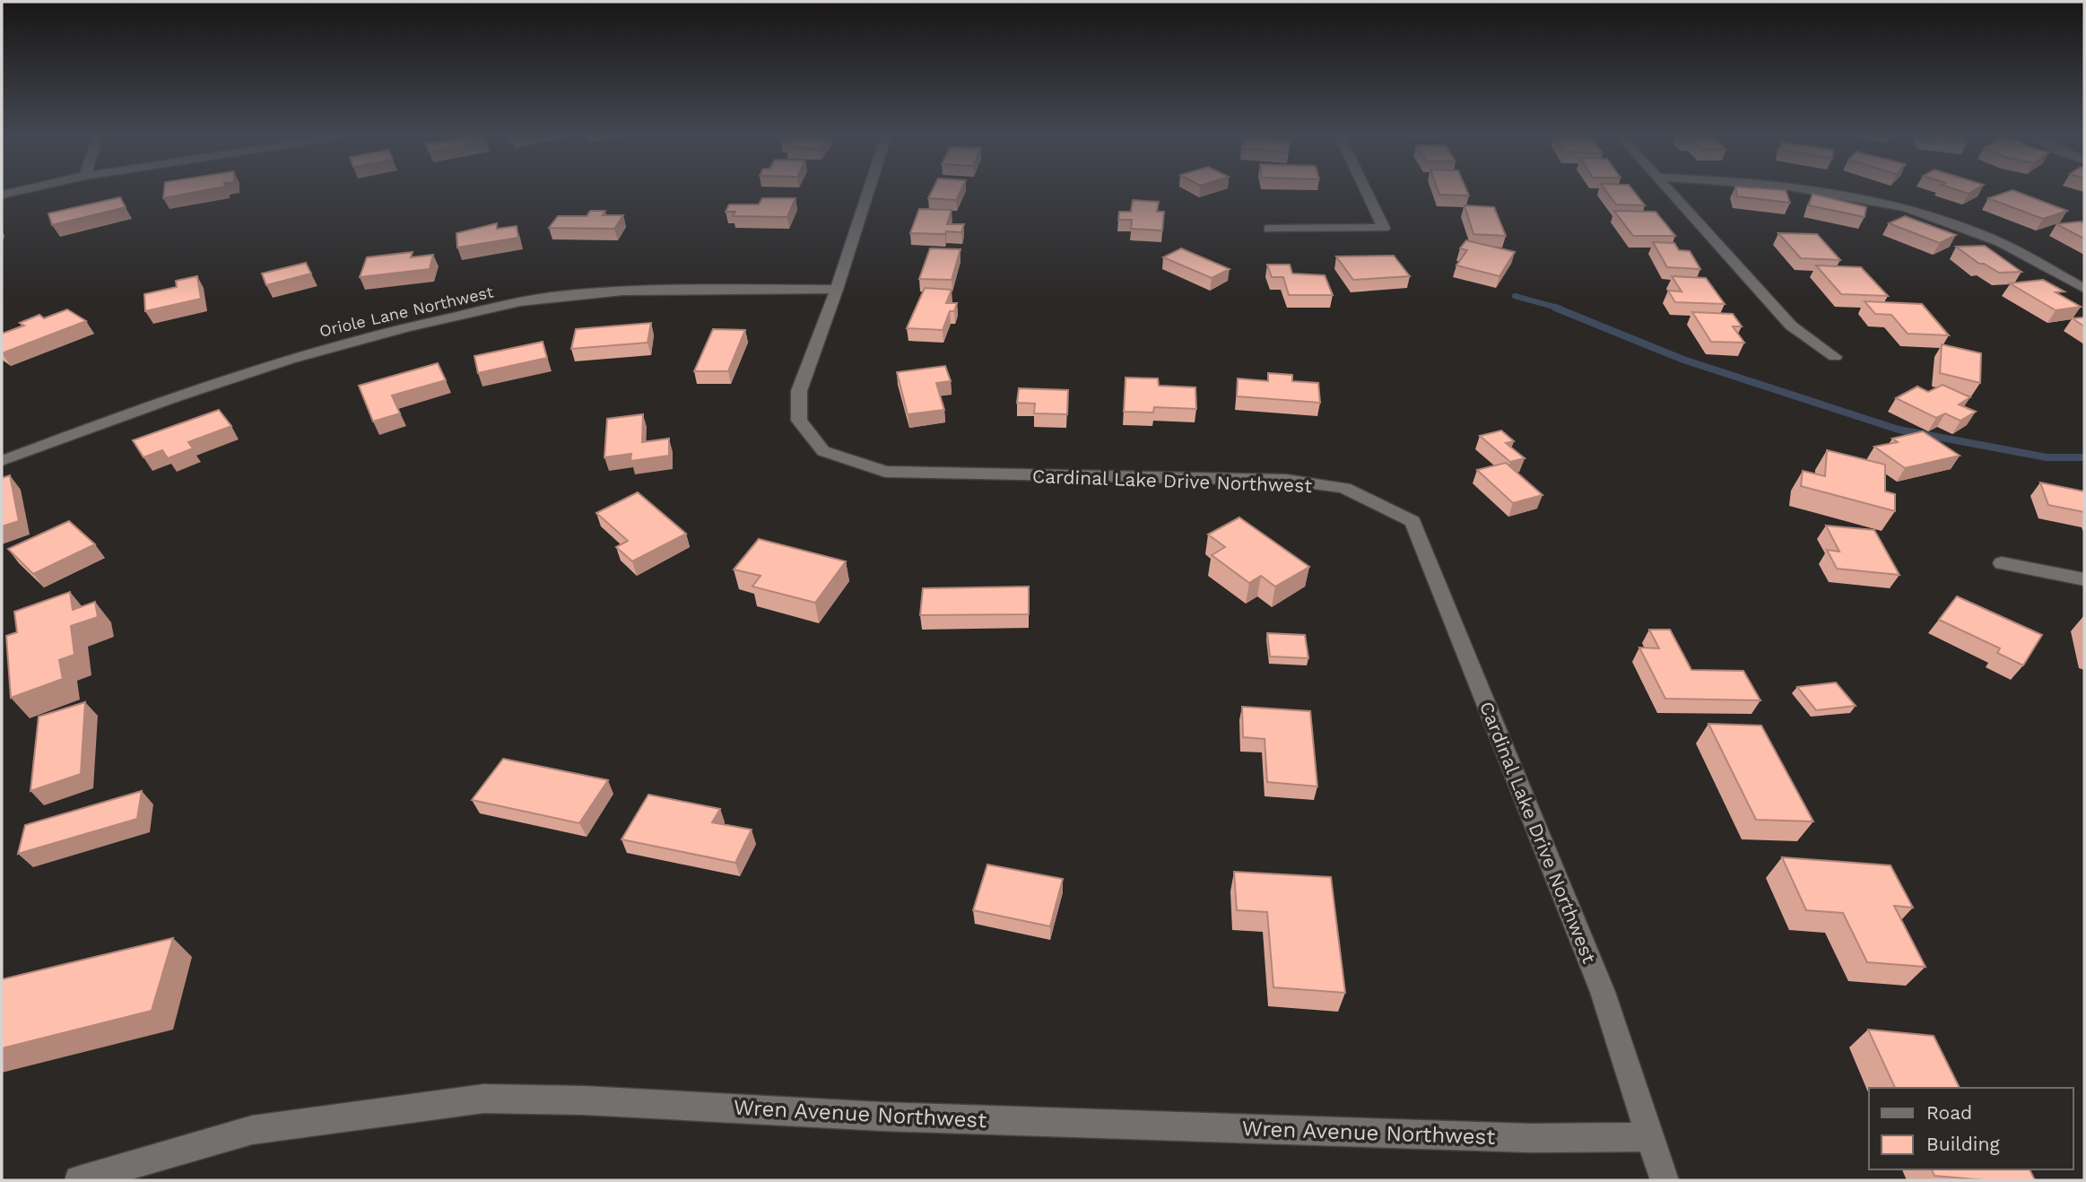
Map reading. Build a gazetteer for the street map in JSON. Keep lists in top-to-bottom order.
{
  "streets": {
    "street": ["Oriole Lane Northwest", "Cardinal Lake Drive Northwest", "Wren Avenue Northwest"]
  },
  "crossings": [
    ["Oriole Lane Northwest", "Cardinal Lake Drive Northwest"],
    ["Cardinal Lake Drive Northwest", "Wren Avenue Northwest"]
  ],
  "legend": ["Road", "Building"]
}
